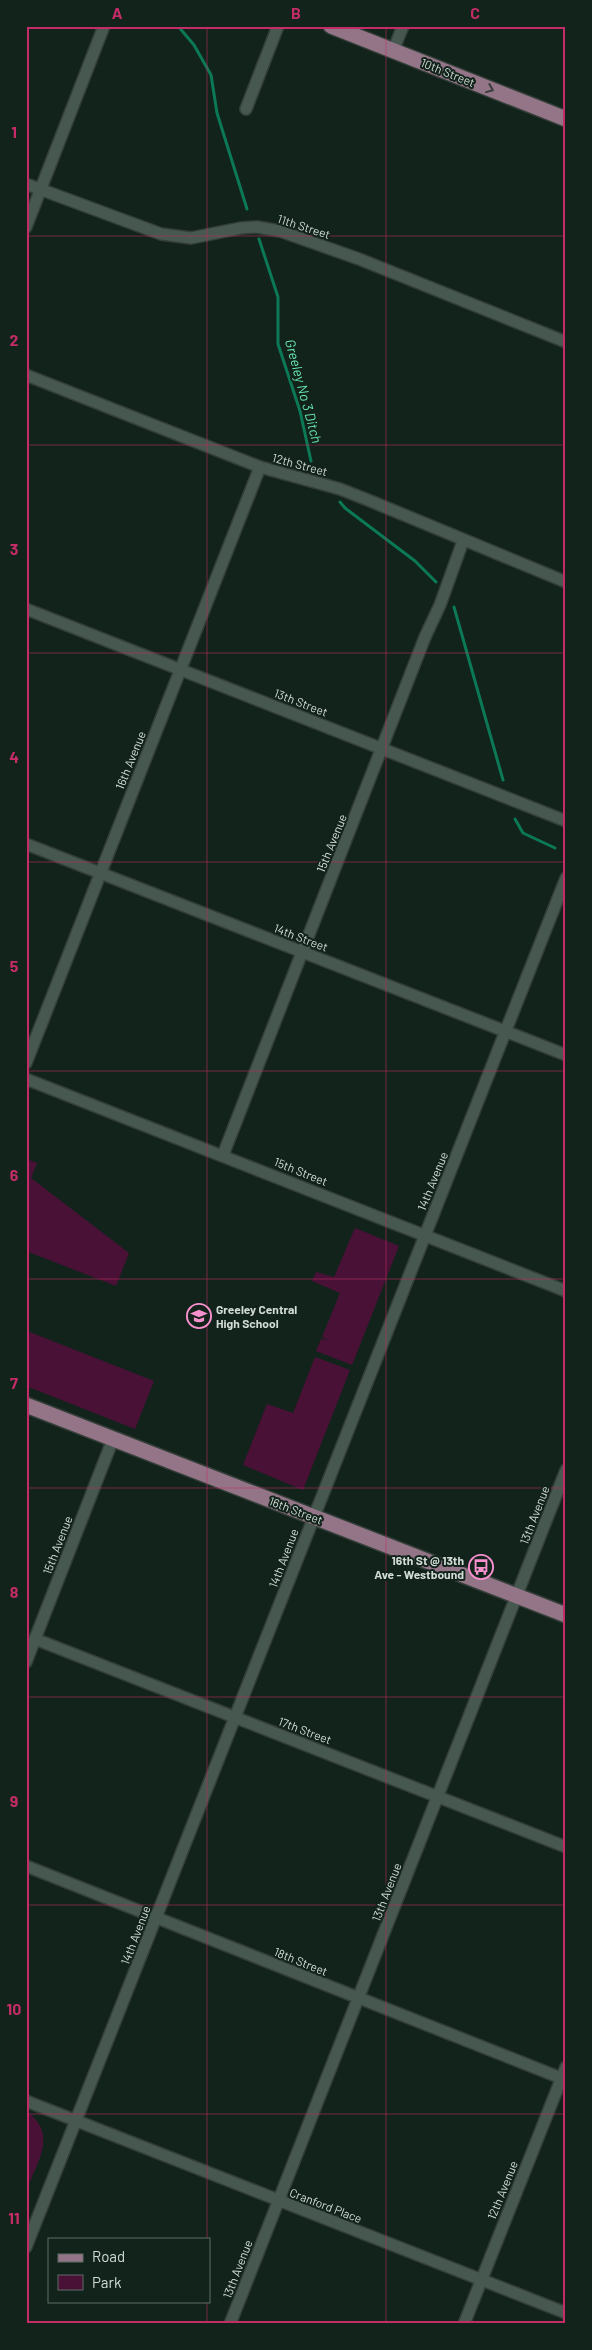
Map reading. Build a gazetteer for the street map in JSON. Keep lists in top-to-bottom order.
{
  "streets": {
    "main road": ["10th Street", "16th Street"],
    "street": [
      "11th Street",
      "12th Street",
      "13th Street",
      "16th Avenue",
      "15th Avenue",
      "14th Street",
      "15th Street",
      "14th Avenue",
      "13th Avenue",
      "17th Street",
      "18th Street",
      "12th Avenue",
      "Cranford Place"
    ]
  },
  "crossings": [
    ["12th Street", "16th Avenue"],
    ["12th Street", "15th Avenue"],
    ["13th Street", "16th Avenue"],
    ["13th Street", "15th Avenue"],
    ["16th Avenue", "14th Street"],
    ["15th Avenue", "14th Street"],
    ["15th Avenue", "15th Street"],
    ["15th Avenue", "16th Street"],
    ["15th Avenue", "17th Street"],
    ["14th Street", "14th Avenue"],
    ["15th Street", "14th Avenue"],
    ["14th Avenue", "16th Street"],
    ["14th Avenue", "17th Street"],
    ["14th Avenue", "18th Street"],
    ["14th Avenue", "Cranford Place"],
    ["16th Street", "13th Avenue"],
    ["13th Avenue", "17th Street"],
    ["13th Avenue", "18th Street"],
    ["13th Avenue", "Cranford Place"],
    ["18th Street", "12th Avenue"],
    ["12th Avenue", "Cranford Place"]
  ],
  "one_way": ["10th Street"],
  "water": ["Greeley No 3 Ditch"],
  "places": {
    "school or university": ["Greeley Central High School"],
    "bus stop": ["16th St @ 13th Ave - Westbound"]
  },
  "legend": ["Road", "Park"],
  "grid": {
    "columns": ["A", "B", "C"],
    "rows": [
      "1",
      "2",
      "3",
      "4",
      "5",
      "6",
      "7",
      "8",
      "9",
      "10",
      "11"
    ]
  }
}
